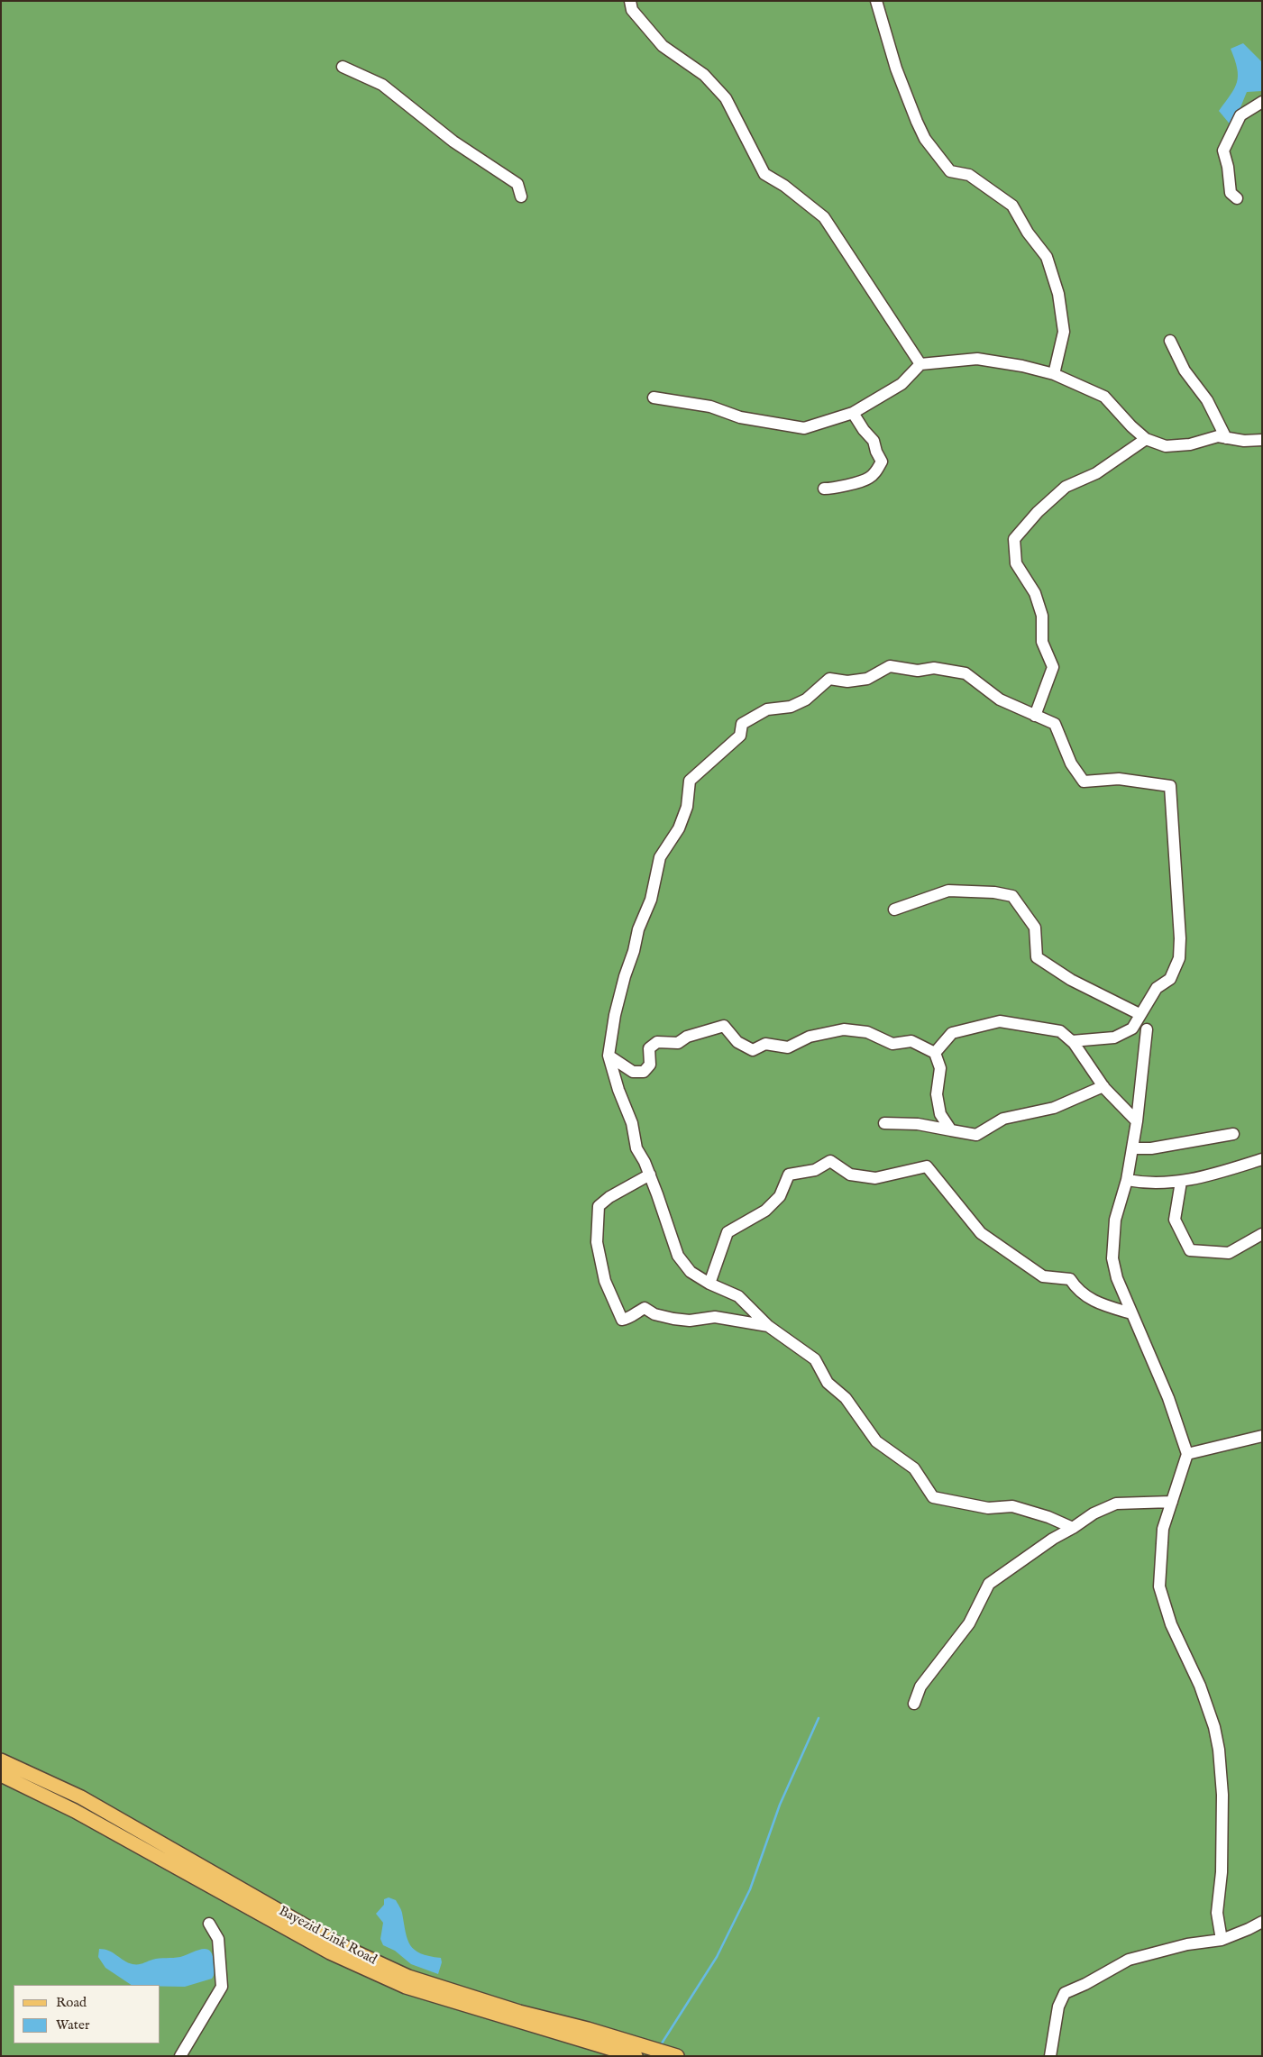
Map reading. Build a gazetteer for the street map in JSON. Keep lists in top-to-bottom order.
{
  "streets": {
    "main road": ["Bayezid Link Road"]
  },
  "legend": ["Road", "Water"]
}
